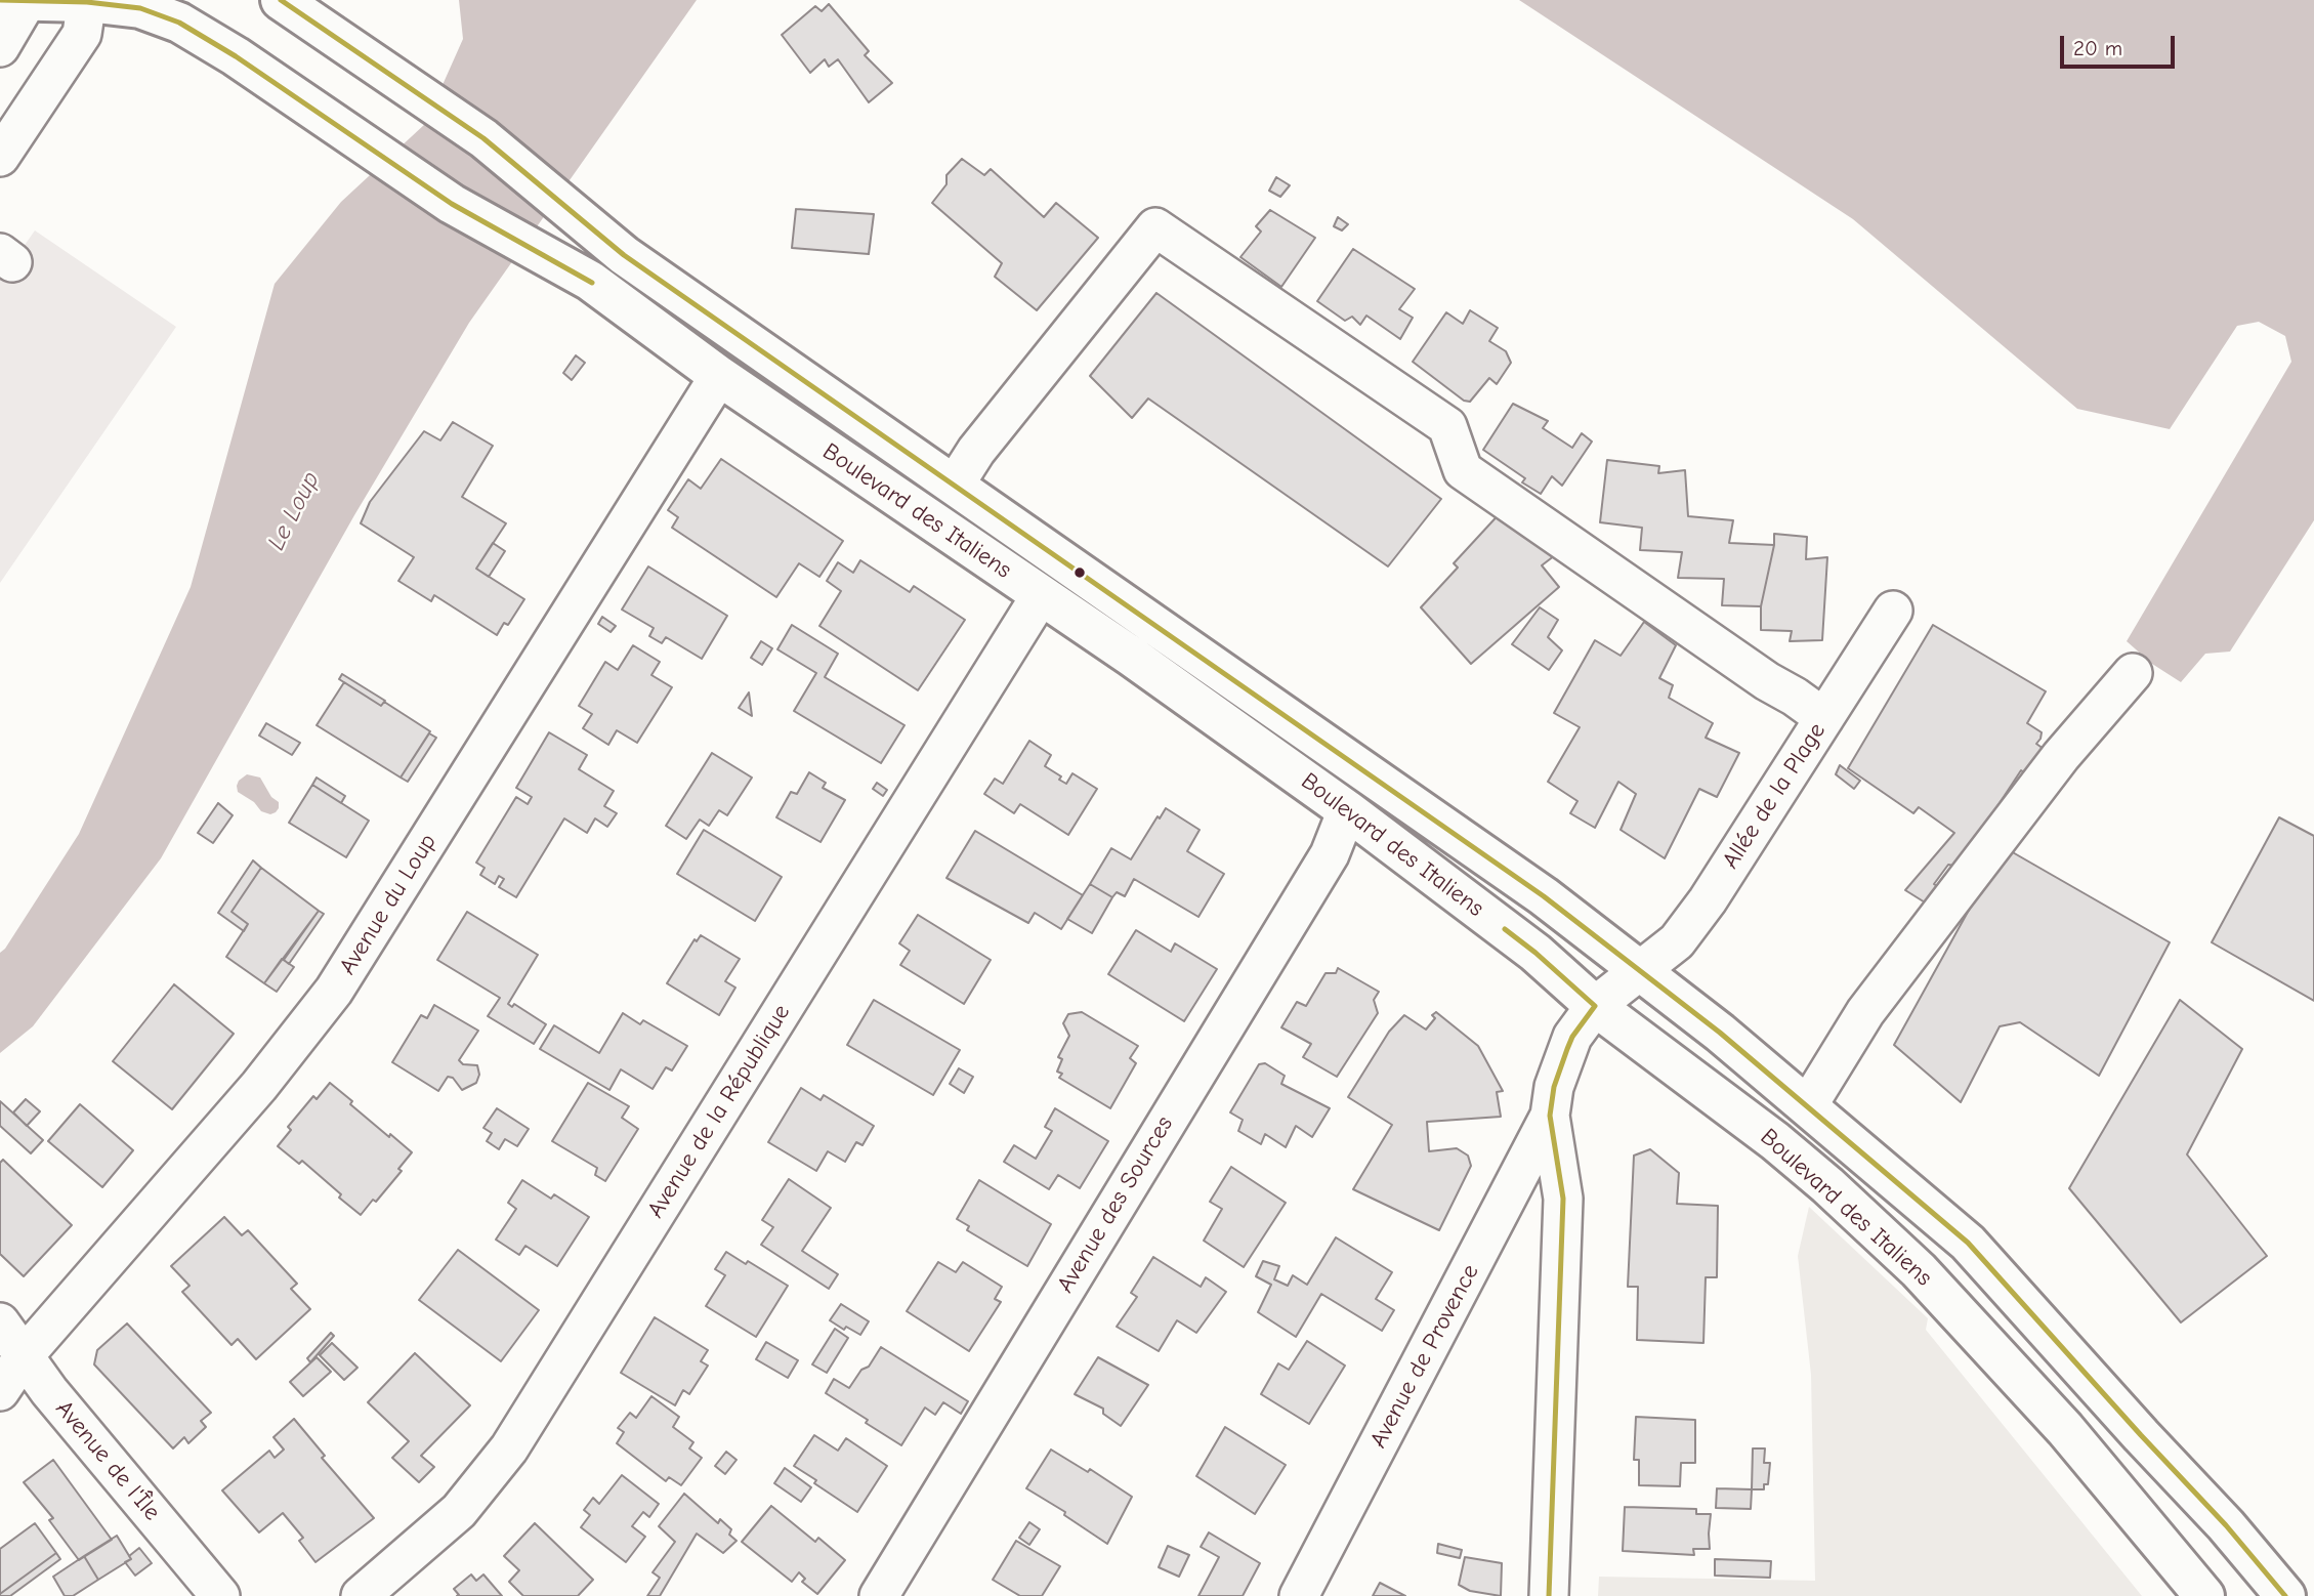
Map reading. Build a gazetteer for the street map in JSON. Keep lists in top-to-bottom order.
{
  "streets": {
    "main road": ["Boulevard des Italiens"],
    "street": [
      "Allée de la Plage",
      "Avenue du Loup",
      "Avenue de la République",
      "Avenue des Sources",
      "Avenue de Provence",
      "Avenue de l'Île"
    ]
  },
  "crossings": [
    ["Boulevard des Italiens", "Allée de la Plage"],
    ["Boulevard des Italiens", "Avenue du Loup"],
    ["Boulevard des Italiens", "Avenue de la République"],
    ["Boulevard des Italiens", "Avenue des Sources"],
    ["Allée de la Plage", "Avenue de Provence"],
    ["Avenue du Loup", "Avenue de l'Île"]
  ],
  "water": ["Le Loup"],
  "scale_bar": "20 m"
}
